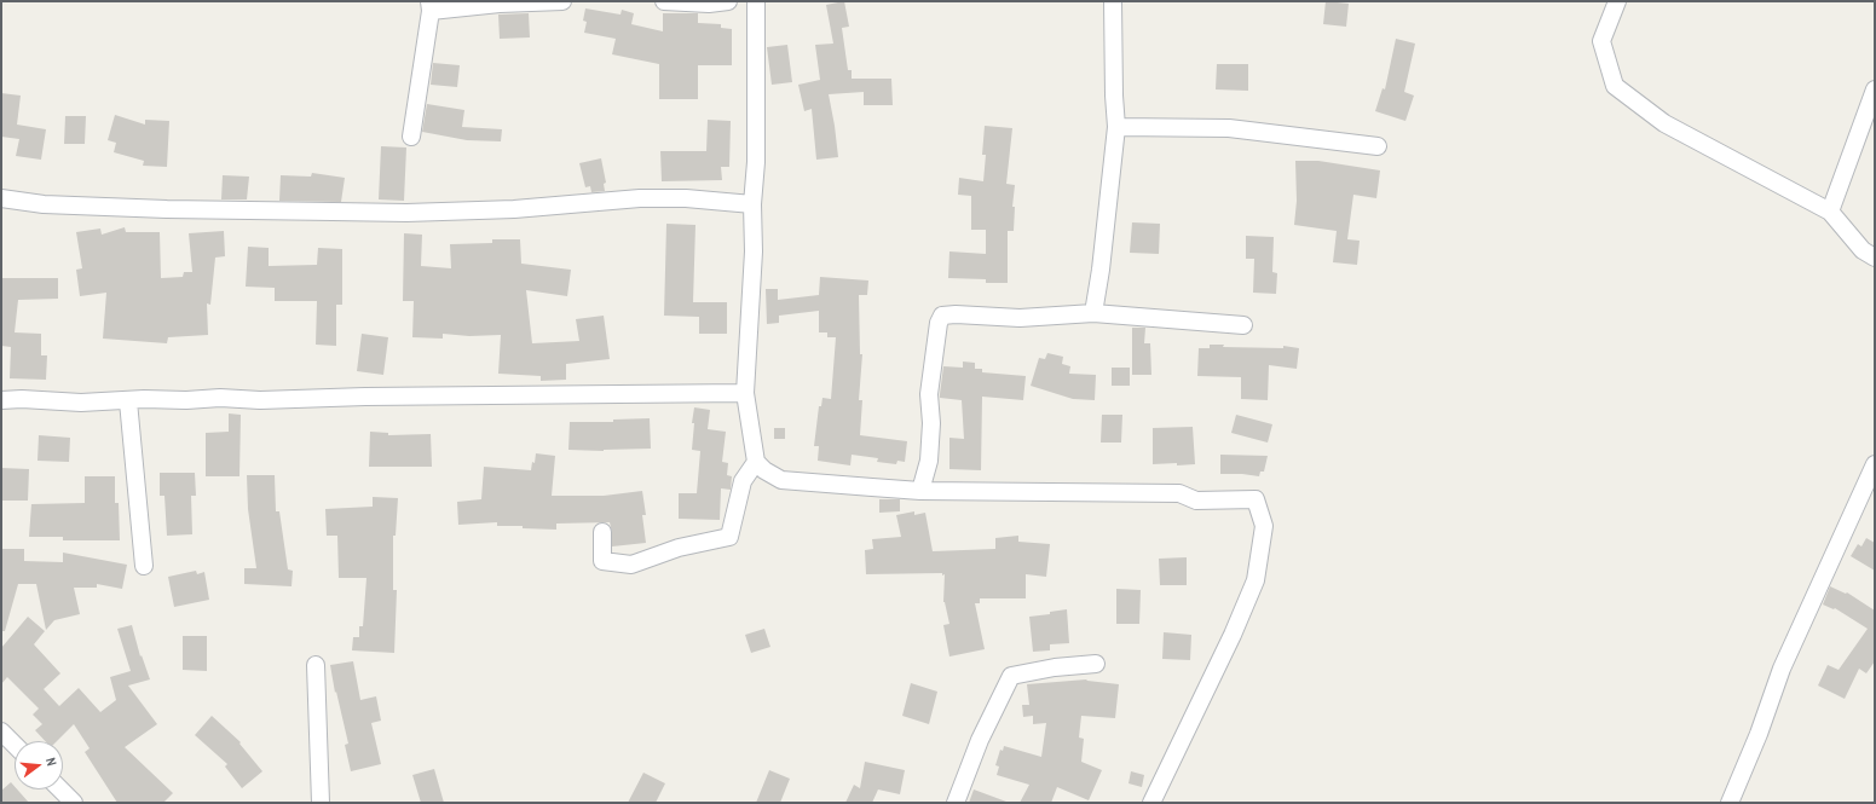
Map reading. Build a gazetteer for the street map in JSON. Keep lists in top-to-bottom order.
{
  "north": "right"
}
